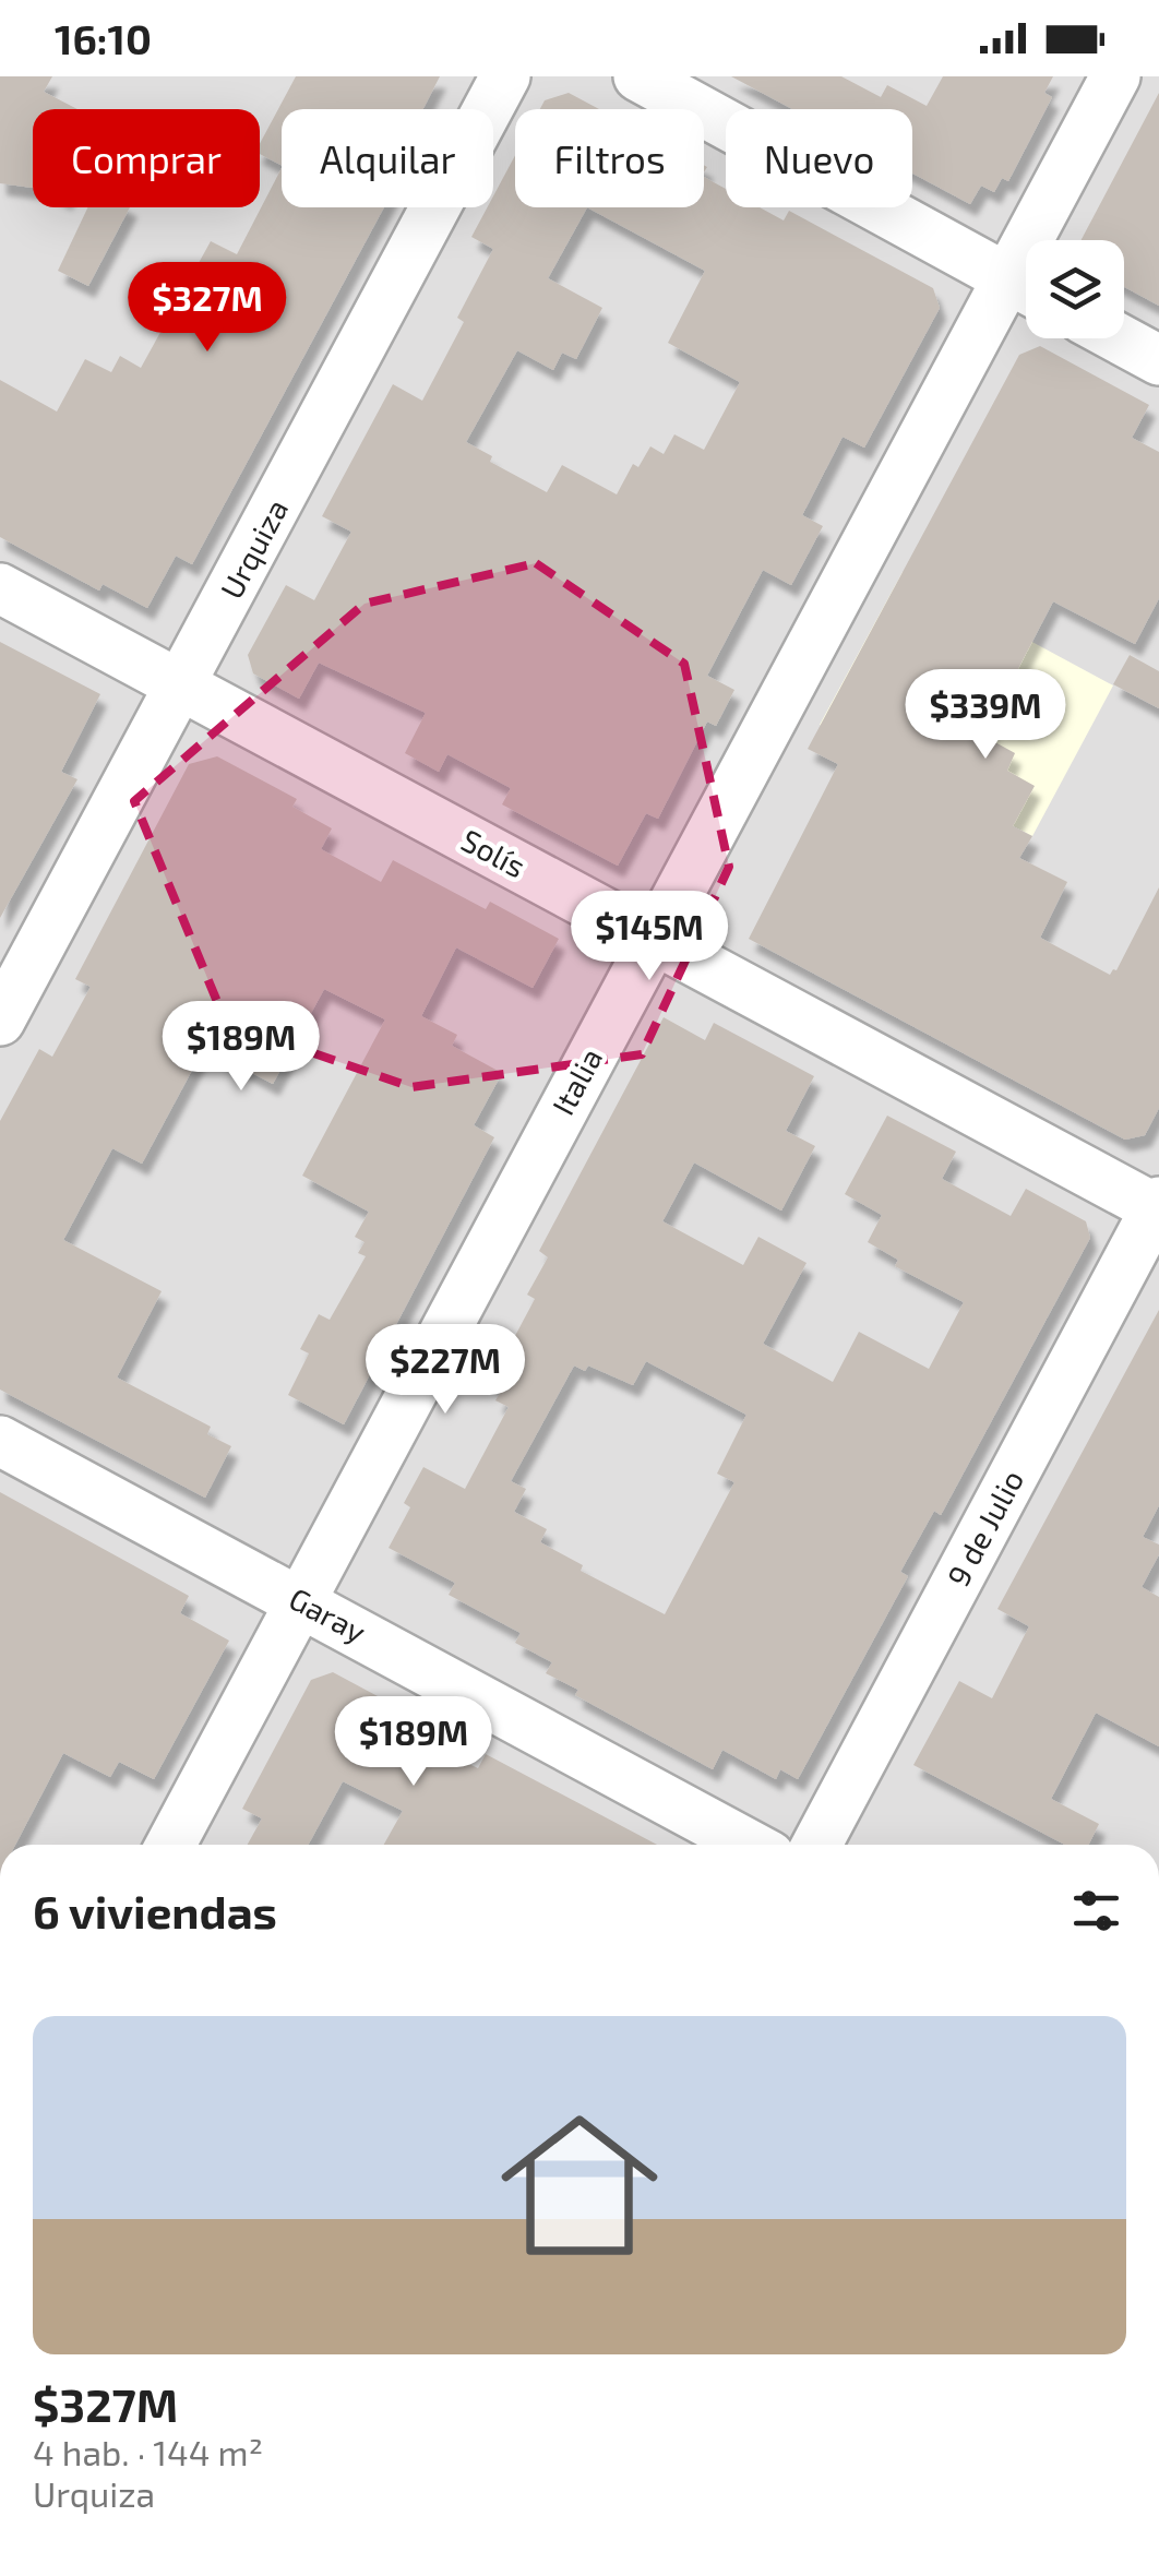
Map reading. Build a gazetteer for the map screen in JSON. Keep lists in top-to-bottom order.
{
  "streets": {
    "street": [
      "Urquiza",
      "Solís",
      "Italia",
      "9 de Julio",
      "Garay"
    ]
  },
  "crossings": [
    ["Urquiza", "Solís"],
    ["Solís", "Italia"],
    ["Solís", "9 de Julio"],
    ["Italia", "Garay"]
  ],
  "page": {
    "status": "16:10",
    "chip": [
      "Comprar",
      "Alquilar",
      "Filtros",
      "Nuevo"
    ],
    "price": [
      "$327M",
      "$339M",
      "$145M",
      "$189M",
      "$227M",
      "$189M"
    ],
    "heading": "6 viviendas",
    "list": [
      {
        "name": "$327M",
        "note": "4 hab. · 144 m² · Urquiza"
      }
    ]
  }
}
